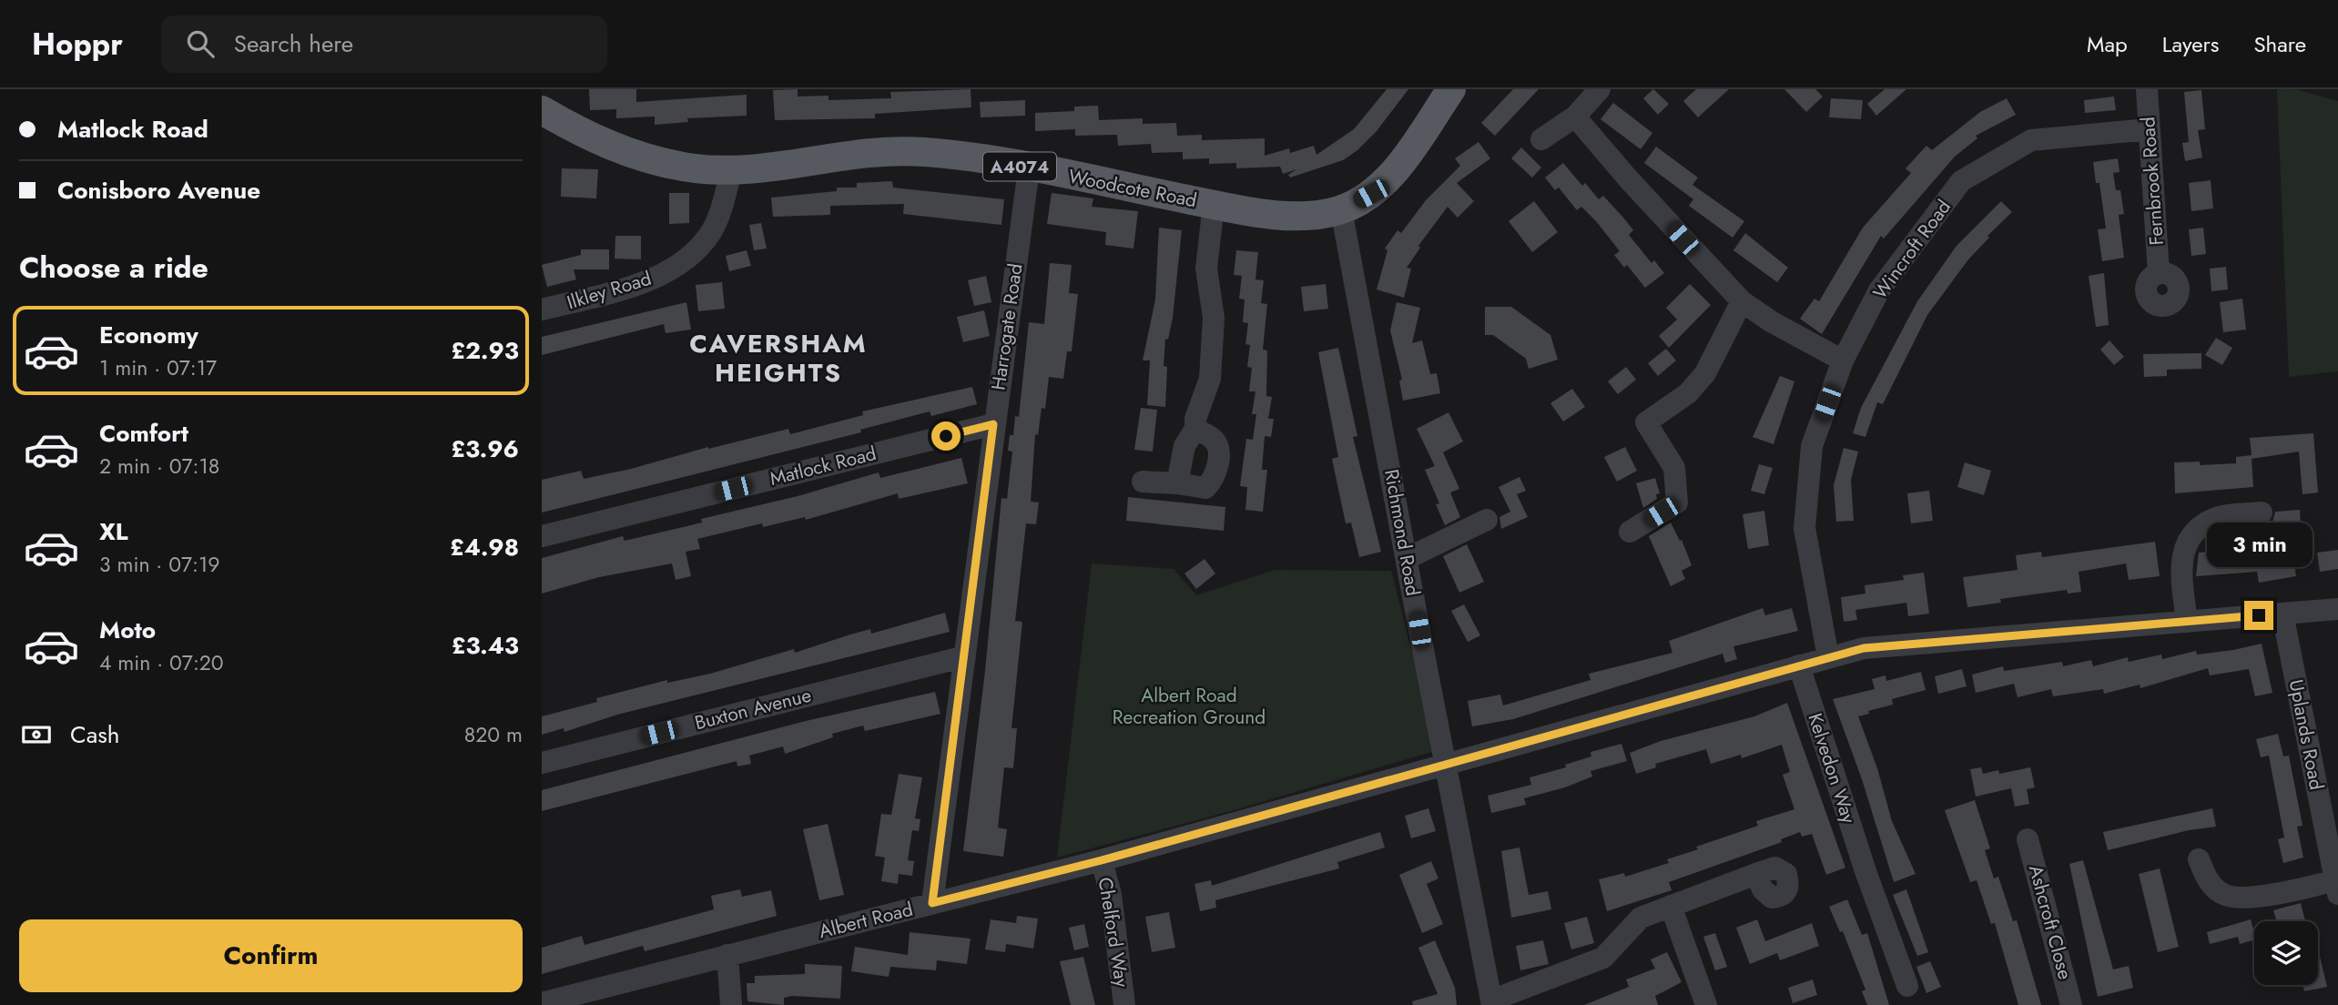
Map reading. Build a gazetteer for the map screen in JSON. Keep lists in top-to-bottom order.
{
  "streets": {
    "main road": ["A4074", "Woodcote Road"],
    "street": [
      "Fernbrook Road",
      "Wincroft Road",
      "Ilkley Road",
      "Harrogate Road",
      "Matlock Road",
      "Richmond Road",
      "Buxton Avenue",
      "Uplands Road",
      "Kelvedon Way",
      "Albert Road",
      "Ashcroft Close",
      "Chelford Way"
    ]
  },
  "crossings": [
    ["Fernbrook Road", "Wincroft Road"],
    ["Woodcote Road", "Ilkley Road"],
    ["Woodcote Road", "Harrogate Road"],
    ["Woodcote Road", "Richmond Road"],
    ["Wincroft Road", "Albert Road"],
    ["Harrogate Road", "Matlock Road"],
    ["Harrogate Road", "Buxton Avenue"],
    ["Harrogate Road", "Albert Road"],
    ["Richmond Road", "Albert Road"],
    ["Uplands Road", "Albert Road"],
    ["Kelvedon Way", "Albert Road"],
    ["Albert Road", "Chelford Way"]
  ],
  "districts": ["CAVERSHAM HEIGHTS"],
  "parks": ["Albert Road Recreation Ground"],
  "page": {
    "header": "Hoppr",
    "search": "Search here",
    "nav": ["Map", "Layers", "Share"],
    "banner": ["Matlock Road", "Conisboro Avenue"],
    "heading": "Choose a ride",
    "list": [
      {
        "name": "Economy",
        "note": "1 min · 07:17",
        "value": "£2.93"
      },
      {
        "name": "Comfort",
        "note": "2 min · 07:18",
        "value": "£3.96"
      },
      {
        "name": "XL",
        "note": "3 min · 07:19",
        "value": "£4.98"
      },
      {
        "name": "Moto",
        "note": "4 min · 07:20",
        "value": "£3.43"
      }
    ],
    "bubble": "3 min",
    "pay": ["Cash", "820 m"],
    "buttons": "Confirm"
  }
}
